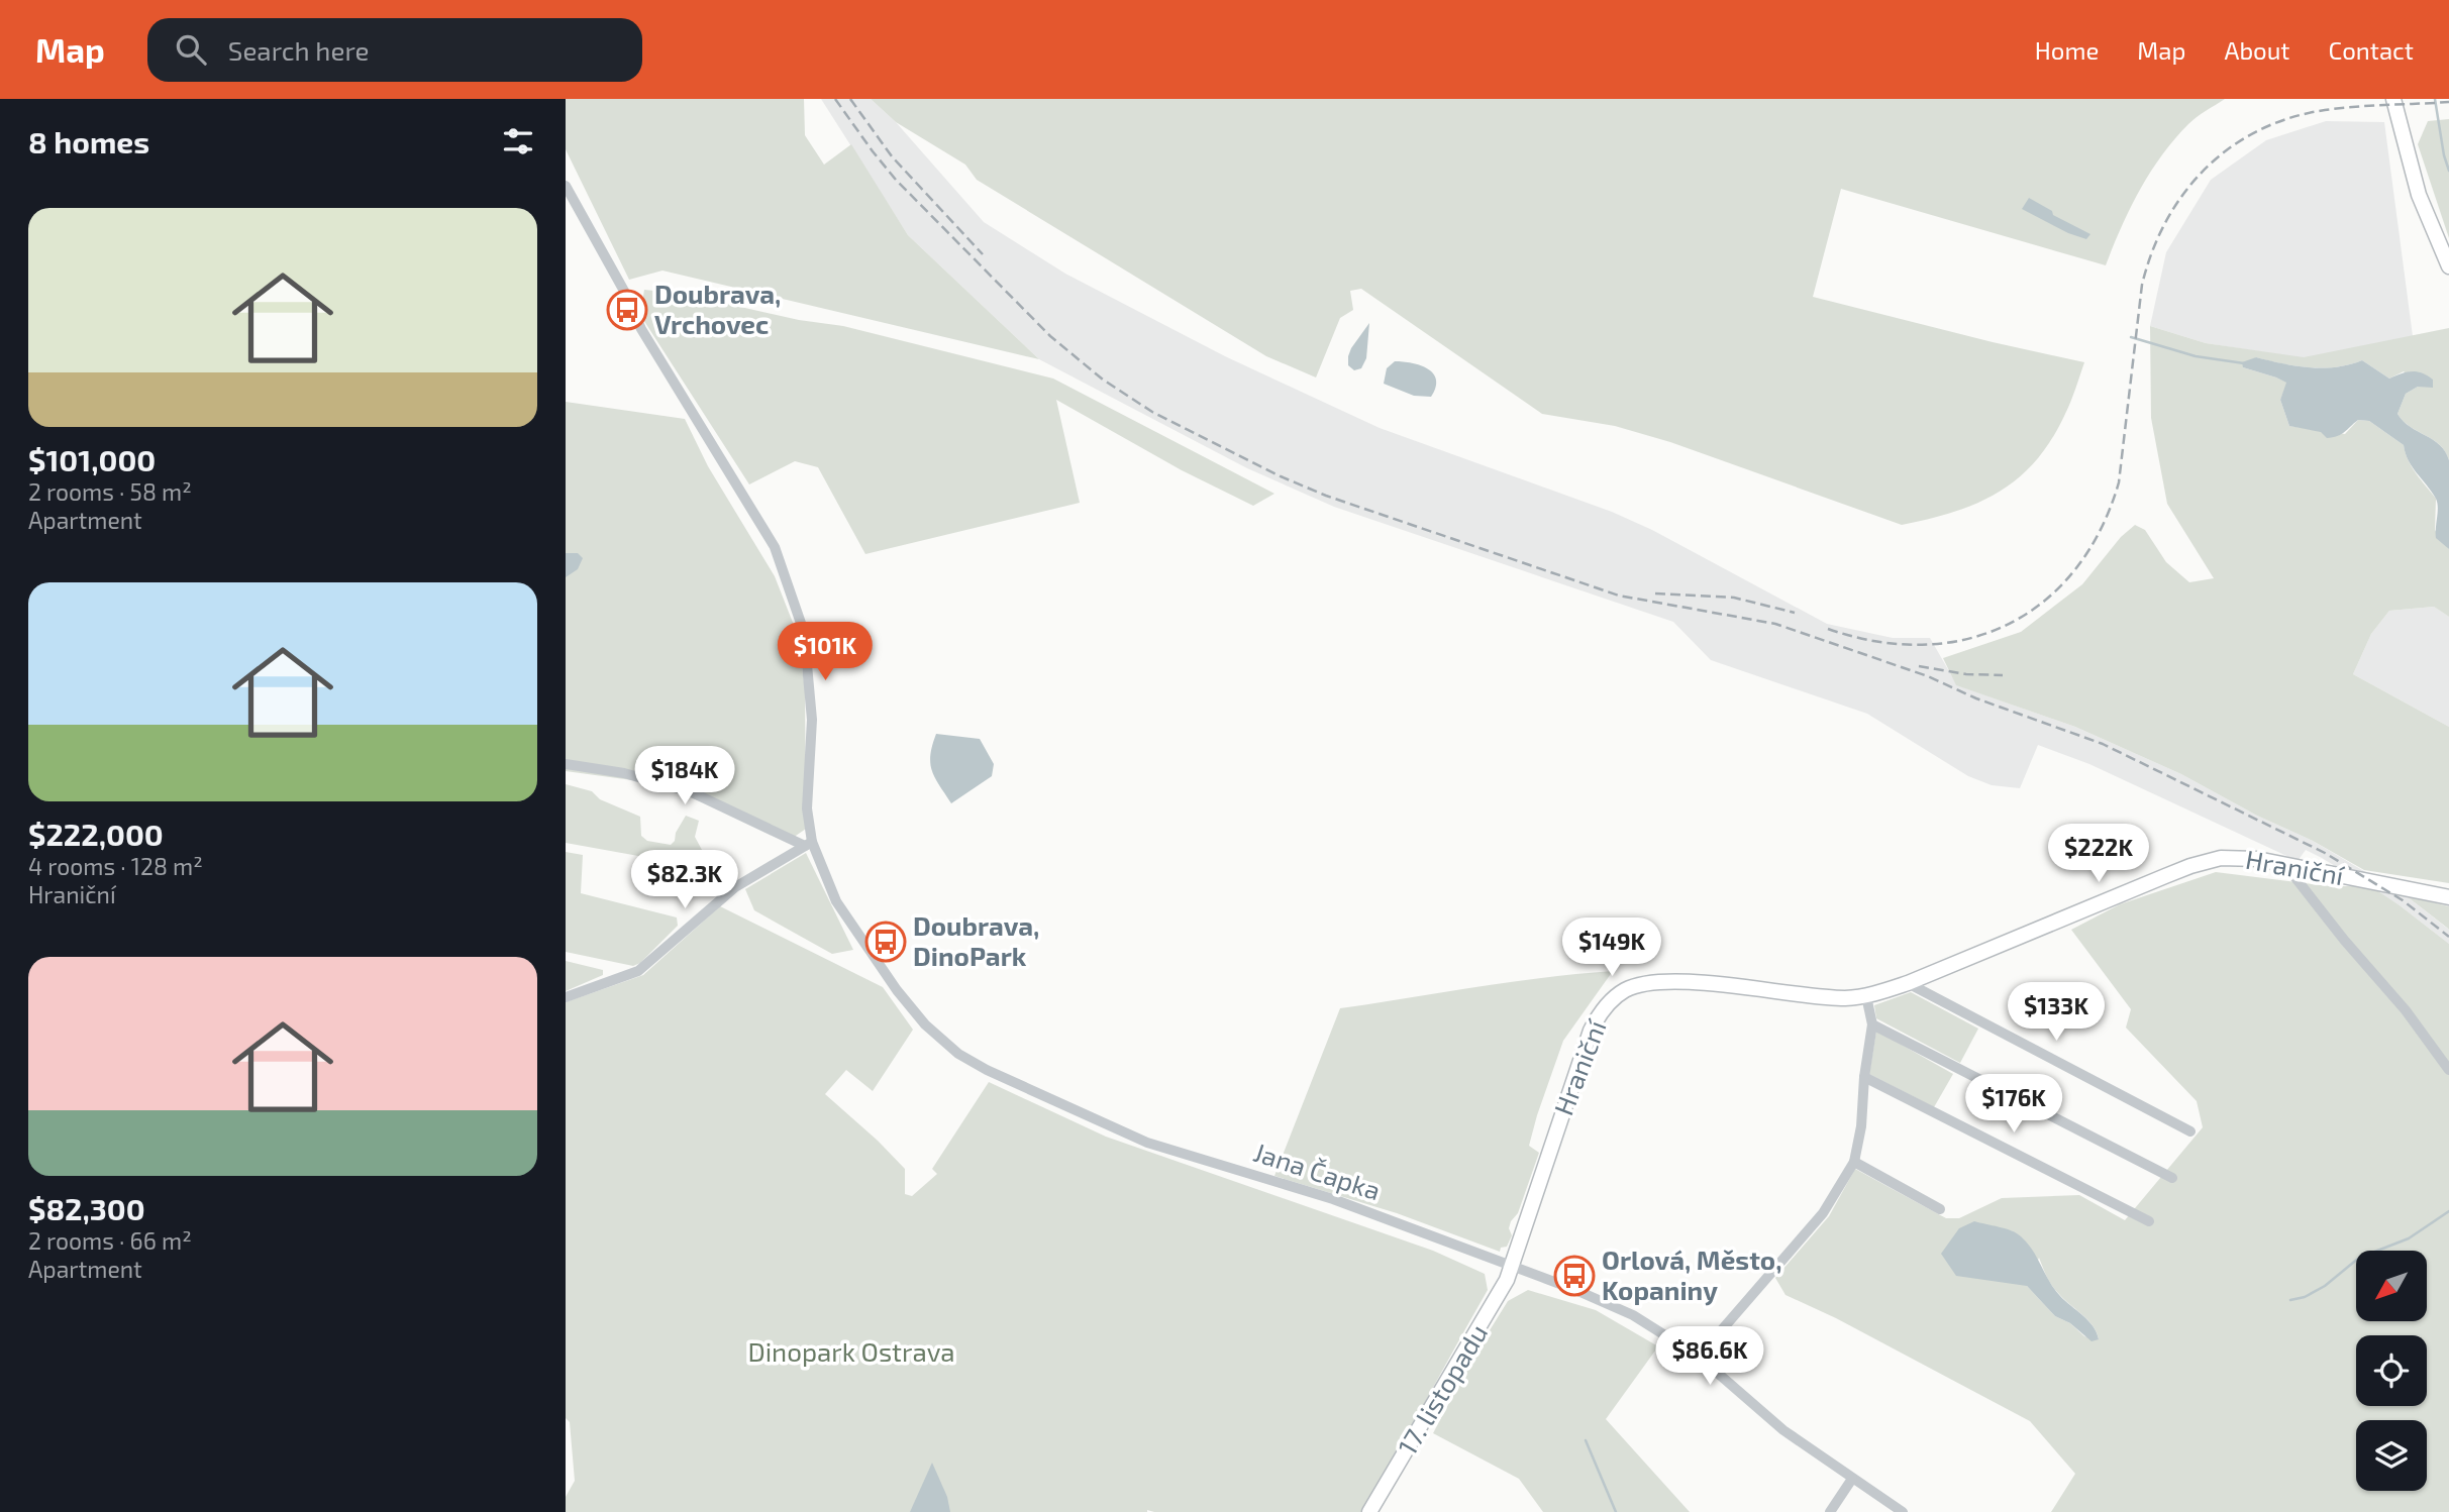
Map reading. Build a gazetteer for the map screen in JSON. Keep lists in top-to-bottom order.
{
  "streets": {
    "main road": ["Hraniční", "17. listopadu"],
    "street": ["Jana Čapka"]
  },
  "crossings": [
    ["Hraniční", "Jana Čapka"],
    ["Hraniční", "17. listopadu"],
    ["Jana Čapka", "17. listopadu"]
  ],
  "parks": ["Dinopark Ostrava"],
  "places": {
    "bus stop": ["Doubrava, Vrchovec", "Doubrava, DinoPark", "Orlová, Město, Kopaniny"]
  },
  "north": "bottom left",
  "page": {
    "header": "Map",
    "search": "Search here",
    "nav": [
      "Home",
      "Map",
      "About",
      "Contact"
    ],
    "heading": "8 homes",
    "list": [
      {
        "name": "$101,000",
        "note": "2 rooms · 58 m² · Apartment"
      },
      {
        "name": "$222,000",
        "note": "4 rooms · 128 m² · Hraniční"
      },
      {
        "name": "$82,300",
        "note": "2 rooms · 66 m² · Apartment"
      }
    ],
    "price": [
      "$101K",
      "$184K",
      "$222K",
      "$82.3K",
      "$149K",
      "$133K",
      "$176K",
      "$86.6K"
    ]
  }
}
